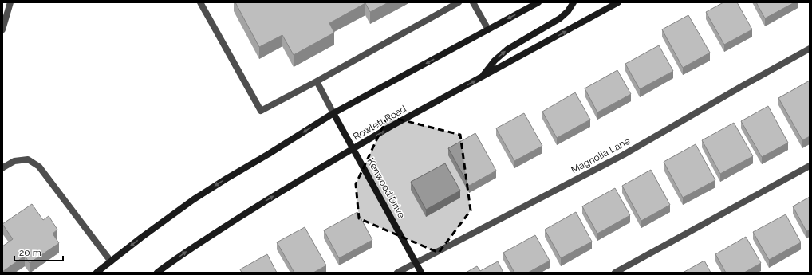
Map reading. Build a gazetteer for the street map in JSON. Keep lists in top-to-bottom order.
{
  "streets": {
    "main road": ["Rowlett Road", "Kenwood Drive"],
    "street": ["Magnolia Lane"]
  },
  "crossings": [
    ["Rowlett Road", "Kenwood Drive"],
    ["Magnolia Lane", "Kenwood Drive"]
  ],
  "scale_bar": "20 m"
}
